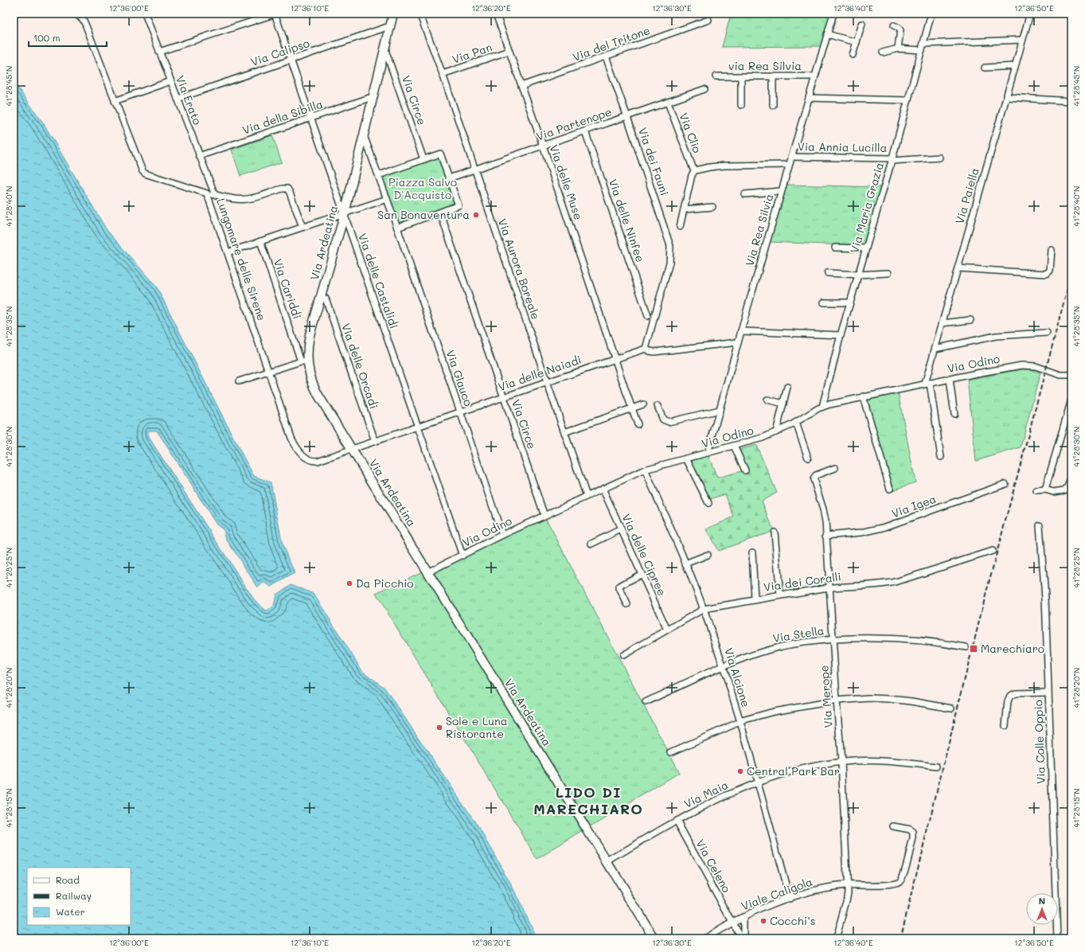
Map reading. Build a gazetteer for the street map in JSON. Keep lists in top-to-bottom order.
{
  "streets": {
    "main road": ["Via Ardeatina"],
    "street": [
      "Via del Tritone",
      "Via Calipso",
      "Via Pan",
      "via Rea Silvia",
      "Via Erato",
      "Via Circe",
      "Via della Sibilla",
      "Via Partenope",
      "Via Clio",
      "Via Annia Lucilla",
      "Via dei Fauni",
      "Via delle Muse",
      "Via Paiella",
      "Via Maria Grazia",
      "Via delle Ninfee",
      "Via Rea Silvia",
      "Lungomare delle Sirene",
      "Via Aurora Boreale",
      "Via delle Castalidi",
      "Via Cariddi",
      "Via Odino",
      "Via delle Orcadi",
      "Via delle Naiadi",
      "Via Glauco",
      "Via Igea",
      "Via delle Cipree",
      "Via dei Coralli",
      "Via Stella",
      "Via Alcione",
      "Via Merope",
      "Via Colle Oppio",
      "Via Maia",
      "Via Celeno",
      "Viale Caligola"
    ]
  },
  "crossings": [
    ["Via del Tritone", "Via dei Fauni"],
    ["Via del Tritone", "Via delle Muse"],
    ["Via Calipso", "Via Erato"],
    ["Via Calipso", "Via Ardeatina"],
    ["Via Calipso", "Via delle Castalidi"],
    ["Via Pan", "Via delle Muse"],
    ["Via Pan", "Via Aurora Boreale"],
    ["via Rea Silvia", "Via Rea Silvia"],
    ["Via Erato", "Via della Sibilla"],
    ["Via Circe", "Via Ardeatina"],
    ["Via Circe", "Via Odino"],
    ["Via Circe", "Via delle Naiadi"],
    ["Via della Sibilla", "Via Ardeatina"],
    ["Via della Sibilla", "Via delle Castalidi"],
    ["Via Partenope", "Via Clio"],
    ["Via Partenope", "Via dei Fauni"],
    ["Via Partenope", "Via delle Muse"],
    ["Via Partenope", "Via delle Ninfee"],
    ["Via Partenope", "Via Aurora Boreale"],
    ["Via Annia Lucilla", "Via Maria Grazia"],
    ["Via Annia Lucilla", "Via Rea Silvia"],
    ["Via dei Fauni", "Via delle Naiadi"],
    ["Via delle Muse", "Via delle Naiadi"],
    ["Via Paiella", "Via Odino"],
    ["Via Maria Grazia", "Via Odino"],
    ["Via Rea Silvia", "Via Odino"],
    ["Via Rea Silvia", "Via delle Naiadi"],
    ["Via Ardeatina", "Lungomare delle Sirene"],
    ["Via Ardeatina", "Via delle Castalidi"],
    ["Via Ardeatina", "Via Cariddi"],
    ["Via Ardeatina", "Via Odino"],
    ["Via Ardeatina", "Via delle Naiadi"],
    ["Via Ardeatina", "Via Maia"],
    ["Lungomare delle Sirene", "Via delle Naiadi"],
    ["Via Aurora Boreale", "Via Odino"],
    ["Via Aurora Boreale", "Via delle Naiadi"],
    ["Via delle Castalidi", "Via Odino"],
    ["Via delle Castalidi", "Via delle Naiadi"],
    ["Via Odino", "Via Glauco"],
    ["Via Odino", "Via delle Cipree"],
    ["Via Odino", "Via Alcione"],
    ["Via delle Orcadi", "Via delle Naiadi"],
    ["Via delle Naiadi", "Via Glauco"],
    ["Via Igea", "Via Merope"],
    ["Via delle Cipree", "Via dei Coralli"],
    ["Via dei Coralli", "Via Alcione"],
    ["Via dei Coralli", "Via Merope"],
    ["Via Stella", "Via Alcione"],
    ["Via Stella", "Via Merope"],
    ["Via Alcione", "Via Maia"],
    ["Via Alcione", "Viale Caligola"],
    ["Via Merope", "Via Maia"],
    ["Via Merope", "Viale Caligola"],
    ["Via Maia", "Via Celeno"],
    ["Via Celeno", "Viale Caligola"]
  ],
  "districts": ["LIDO DI MARECHIARO"],
  "parks": ["Piazza Salvo D'Acquisto"],
  "places": {
    "other": [
      "San Bonaventura",
      "Da Picchio",
      "Sole e Luna Ristorante",
      "Central Park Bar",
      "Cocchi’s"
    ],
    "transit": ["Marechiaro"]
  },
  "legend": ["Road", "Railway", "Water"],
  "scale_bar": "100 m",
  "north": "top",
  "coordinates": [
    "12°36'00\"E",
    "12°36'10\"E",
    "12°36'20\"E",
    "12°36'30\"E",
    "12°36'40\"E",
    "12°36'50\"E",
    "41°28'45\"N",
    "41°28'40\"N",
    "41°28'35\"N",
    "41°28'30\"N",
    "41°28'25\"N",
    "41°28'20\"N",
    "41°28'15\"N"
  ]
}
